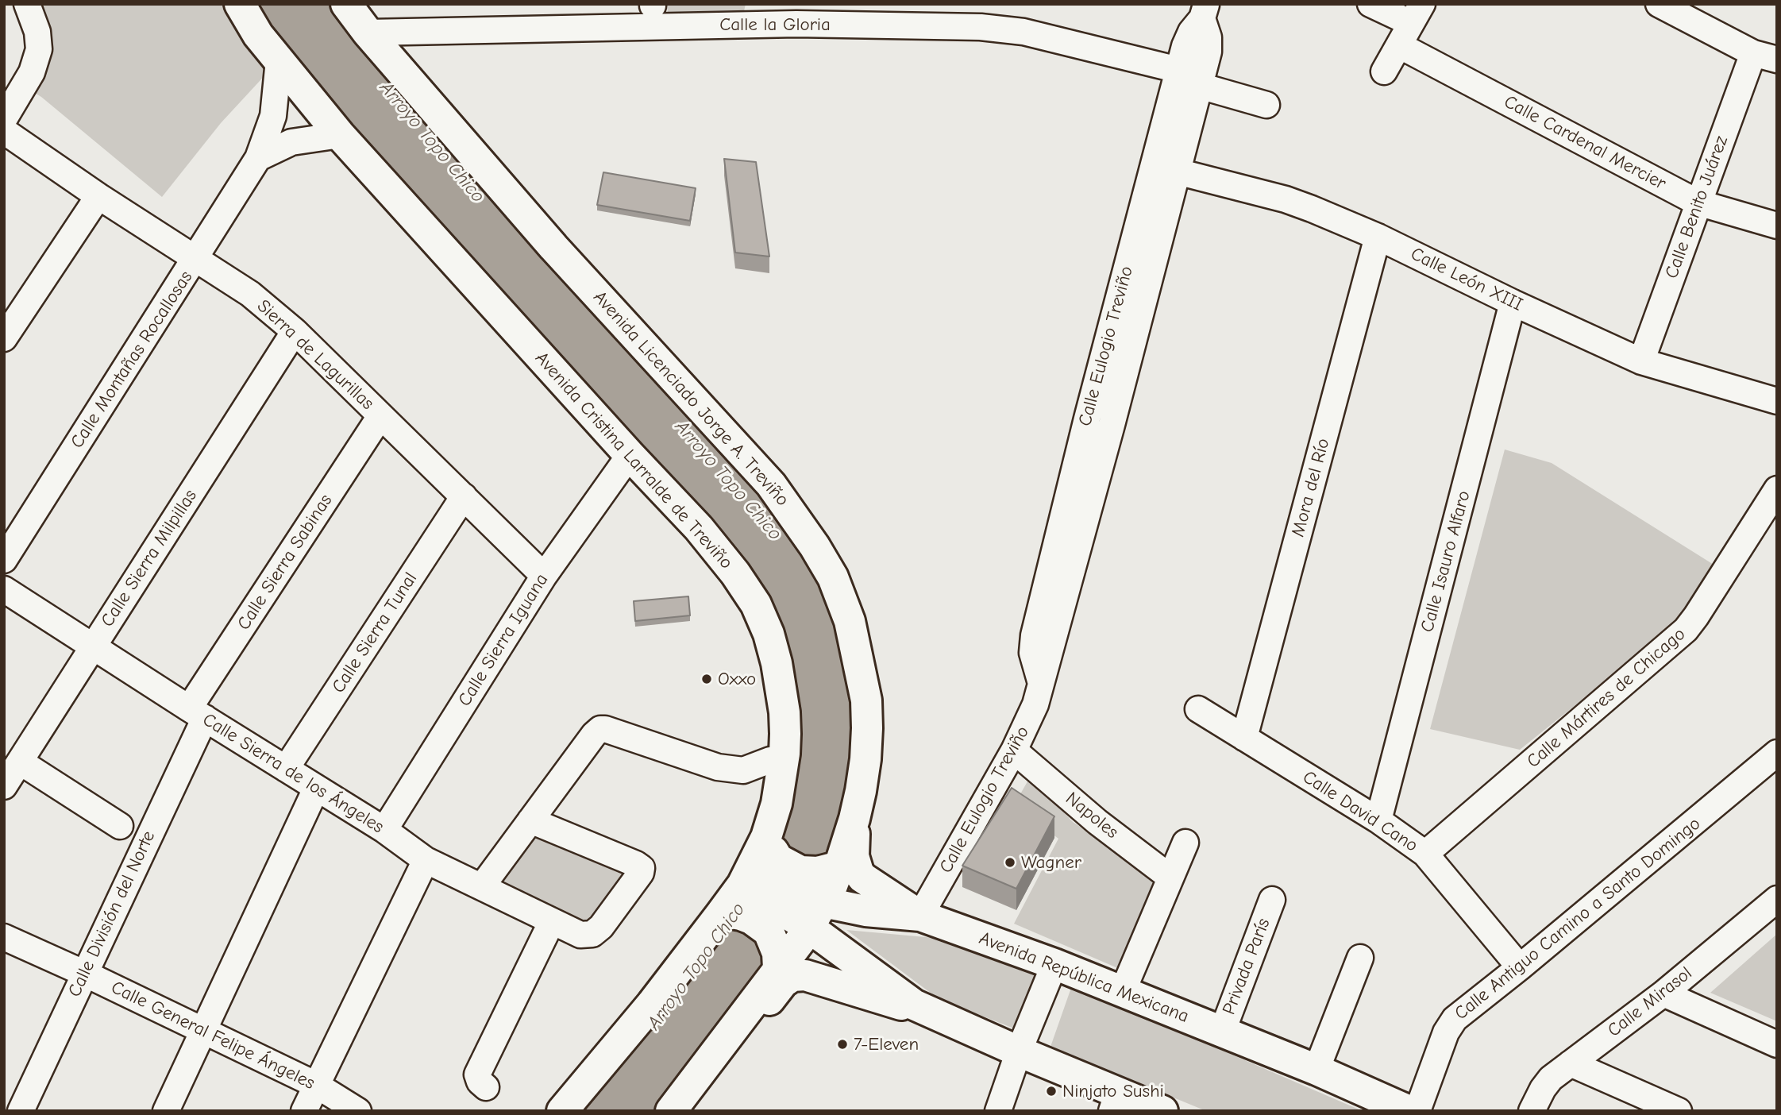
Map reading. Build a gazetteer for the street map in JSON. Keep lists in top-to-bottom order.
{
  "streets": {
    "main road": ["Avenida Licenciado Jorge A. Treviño", "Avenida Cristina Larralde de Treviño", "Avenida República Mexicana"],
    "street": [
      "Calle la Gloria",
      "Calle Cardenal Mercier",
      "Calle Benito Juárez",
      "Calle León XIII",
      "Calle Eulogio Treviño",
      "Sierra de Lagurillas",
      "Calle Montañas Rocallosas",
      "Mora del Río",
      "Calle Sierra Milpillas",
      "Calle Isauro Alfaro",
      "Calle Sierra Sabinas",
      "Calle Sierra Tunal",
      "Calle Sierra Iguana",
      "Calle Mártires de Chicago",
      "Calle Sierra de los Ángeles",
      "Calle David Cano",
      "Napoles",
      "Calle División del Norte",
      "Calle Antiguo Camino a Santo Domingo",
      "Privada París",
      "Calle Mirasol",
      "Calle General Felipe Ángeles"
    ]
  },
  "crossings": [
    ["Calle la Gloria", "Calle Eulogio Treviño"],
    ["Calle la Gloria", "Avenida Licenciado Jorge A. Treviño"],
    ["Calle Cardenal Mercier", "Calle Benito Juárez"],
    ["Calle Benito Juárez", "Calle León XIII"],
    ["Calle León XIII", "Calle Eulogio Treviño"],
    ["Calle León XIII", "Mora del Río"],
    ["Calle León XIII", "Calle Isauro Alfaro"],
    ["Calle Eulogio Treviño", "Napoles"],
    ["Calle Eulogio Treviño", "Avenida República Mexicana"],
    ["Sierra de Lagurillas", "Calle Montañas Rocallosas"],
    ["Sierra de Lagurillas", "Calle Sierra Milpillas"],
    ["Sierra de Lagurillas", "Calle Sierra Sabinas"],
    ["Sierra de Lagurillas", "Calle Sierra Tunal"],
    ["Sierra de Lagurillas", "Calle Sierra Iguana"],
    ["Calle Montañas Rocallosas", "Avenida Cristina Larralde de Treviño"],
    ["Avenida Licenciado Jorge A. Treviño", "Avenida República Mexicana"],
    ["Avenida Cristina Larralde de Treviño", "Calle Sierra Iguana"],
    ["Avenida Cristina Larralde de Treviño", "Avenida República Mexicana"],
    ["Mora del Río", "Calle David Cano"],
    ["Calle Sierra Milpillas", "Calle Sierra de los Ángeles"],
    ["Calle Isauro Alfaro", "Calle David Cano"],
    ["Calle Sierra Sabinas", "Calle Sierra de los Ángeles"],
    ["Calle Sierra Sabinas", "Calle División del Norte"],
    ["Calle Sierra Tunal", "Calle Sierra de los Ángeles"],
    ["Calle Sierra Iguana", "Calle Sierra de los Ángeles"],
    ["Calle Mártires de Chicago", "Calle David Cano"],
    ["Calle Sierra de los Ángeles", "Calle División del Norte"],
    ["Calle David Cano", "Calle Antiguo Camino a Santo Domingo"],
    ["Calle División del Norte", "Calle General Felipe Ángeles"],
    ["Privada París", "Avenida República Mexicana"]
  ],
  "water": ["Arroyo Topo Chico"],
  "places": [
    "Oxxo",
    "Wagner",
    "7-Eleven",
    "Ninjato Sushi"
  ]
}
